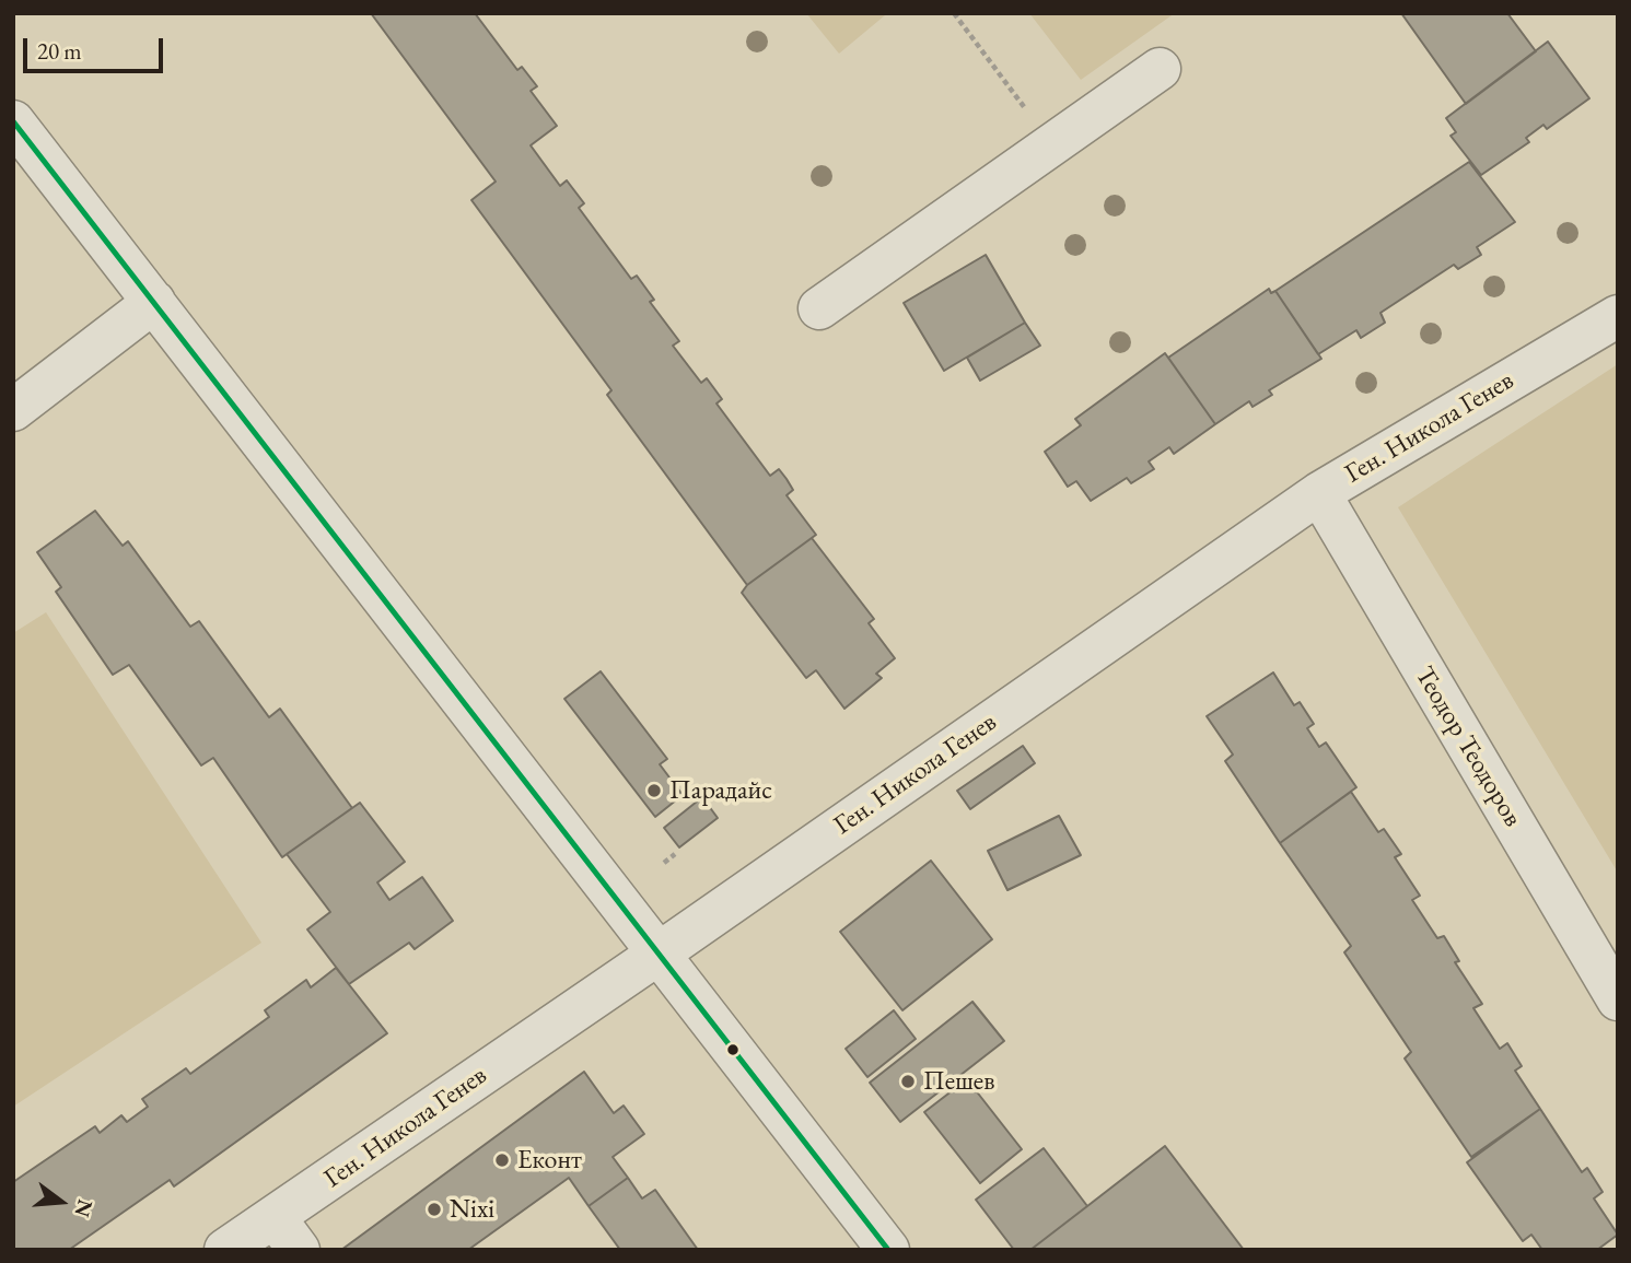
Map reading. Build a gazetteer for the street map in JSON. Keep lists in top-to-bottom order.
{
  "streets": {
    "street": ["Ген. Никола Генев", "Теодор Теодоров"]
  },
  "crossings": [
    ["Ген. Никола Генев", "Теодор Теодоров"]
  ],
  "places": [
    "Парадайс",
    "Пешев",
    "Еконт",
    "Nixi"
  ],
  "scale_bar": "20 m",
  "north": "right"
}
